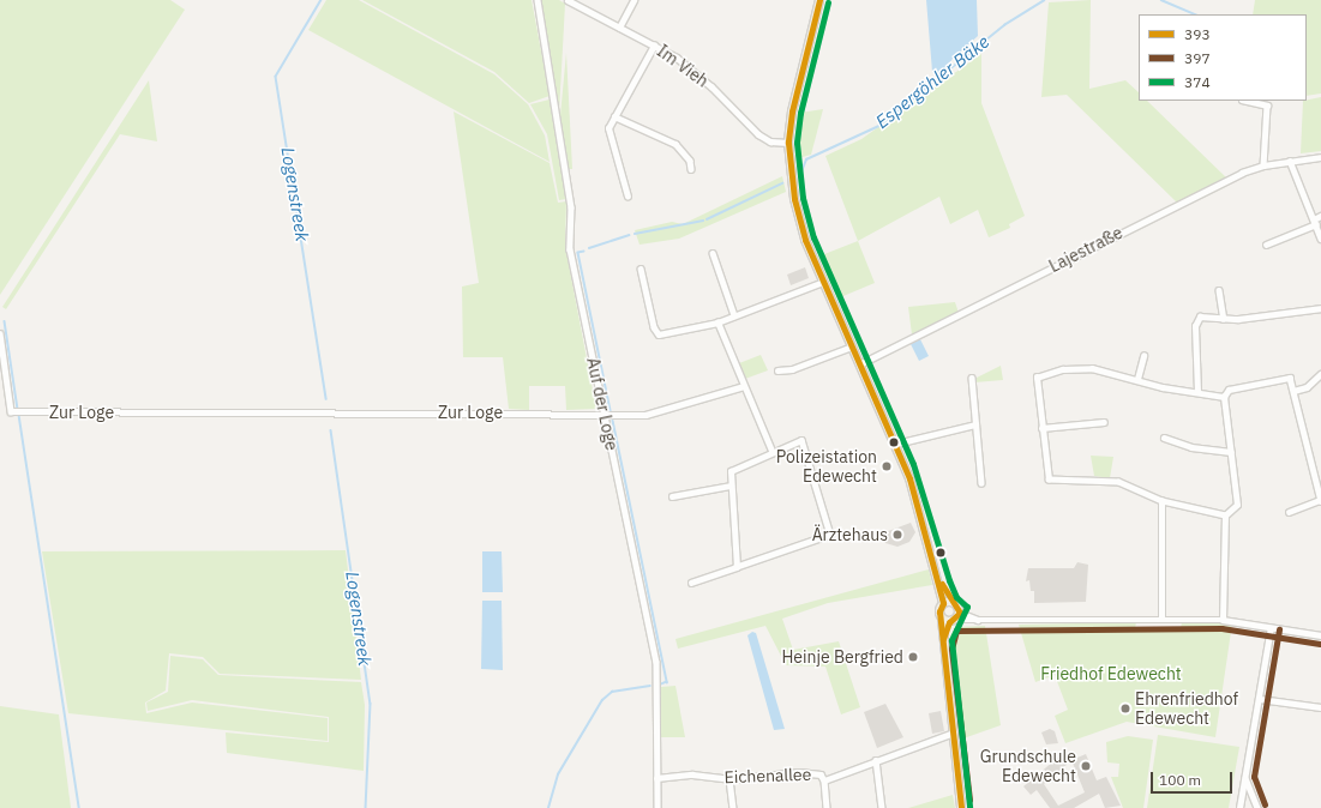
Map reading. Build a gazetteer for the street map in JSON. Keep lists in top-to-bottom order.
{
  "streets": {
    "street": [
      "Im Vieh",
      "Lajestraße",
      "Auf der Loge",
      "Zur Loge",
      "Eichenallee"
    ]
  },
  "crossings": [
    ["Auf der Loge", "Zur Loge"],
    ["Auf der Loge", "Eichenallee"]
  ],
  "water": ["Espergöhler Bäke", "Logenstreek"],
  "parks": ["Friedhof Edewecht"],
  "places": [
    "Polizeistation Edewecht",
    "Ärztehaus",
    "Heinje Bergfried",
    "Ehrenfriedhof Edewecht",
    "Grundschule Edewecht"
  ],
  "lines": ["transit line 393", "transit line 374", "transit line 397"],
  "legend": ["393", "397", "374"],
  "scale_bar": "100 m"
}
